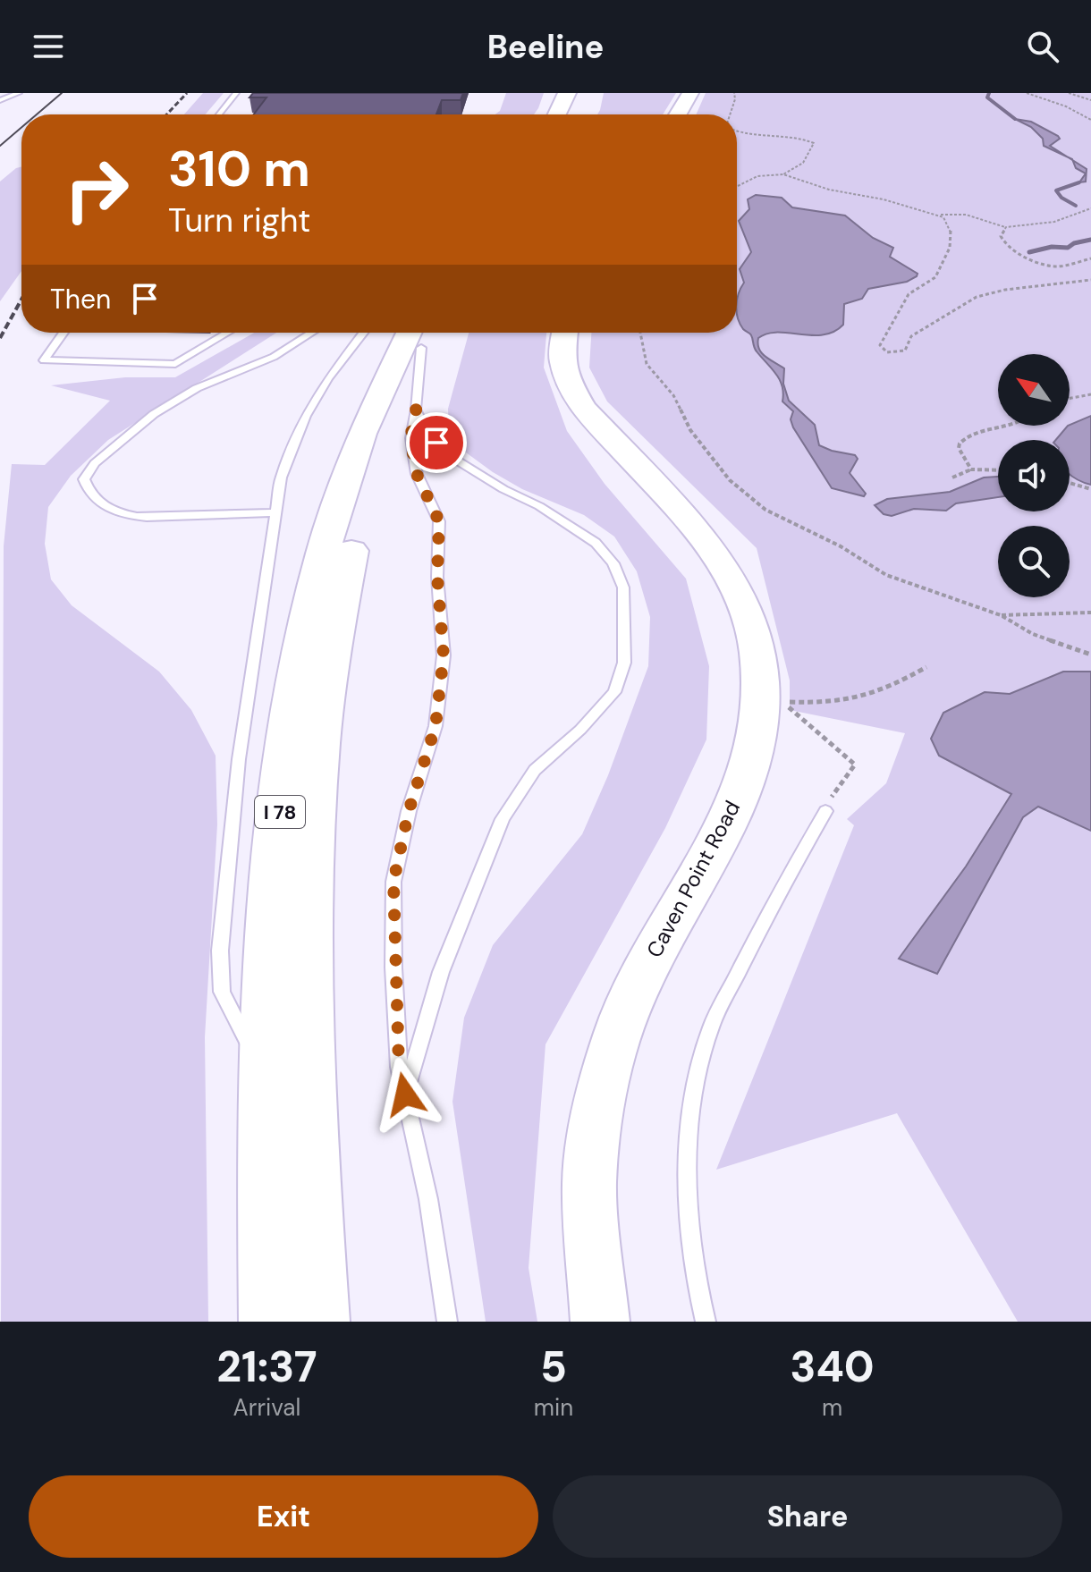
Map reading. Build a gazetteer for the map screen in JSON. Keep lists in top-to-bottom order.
{
  "streets": {
    "highway": ["I 78"],
    "street": ["Caven Point Road"]
  },
  "north": "top left",
  "page": {
    "header": "Beeline",
    "turn": ["310 m", "Turn right"],
    "then": "Then",
    "eta": [
      "21:37",
      "Arrival",
      "5",
      "min",
      "340",
      "m"
    ],
    "buttons": ["Exit", "Share"]
  }
}
